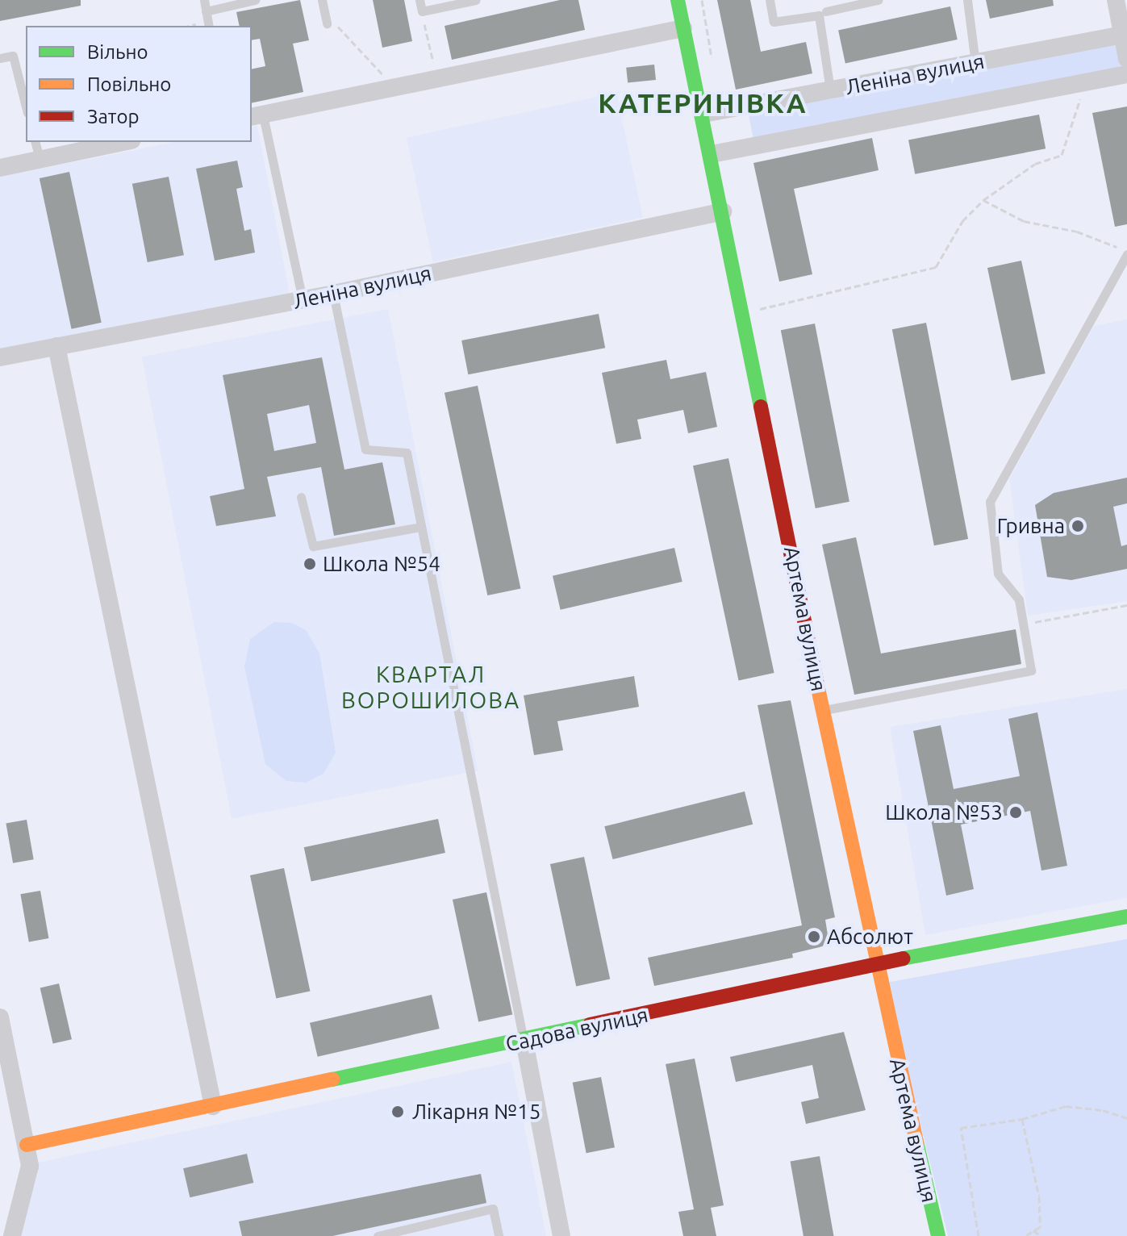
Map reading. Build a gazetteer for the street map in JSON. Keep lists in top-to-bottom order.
{
  "streets": {
    "street": ["Леніна вулиця", "Артема вулиця", "Садова вулиця"]
  },
  "crossings": [
    ["Леніна вулиця", "Артема вулиця"],
    ["Артема вулиця", "Садова вулиця"]
  ],
  "districts": ["КАТЕРИНІВКА", "КВАРТАЛ ВОРОШИЛОВА"],
  "places": [
    "Гривна",
    "Школа №54",
    "Школа №53",
    "Абсолют",
    "Лікарня №15"
  ],
  "legend": ["Вільно", "Повільно", "Затор"]
}
